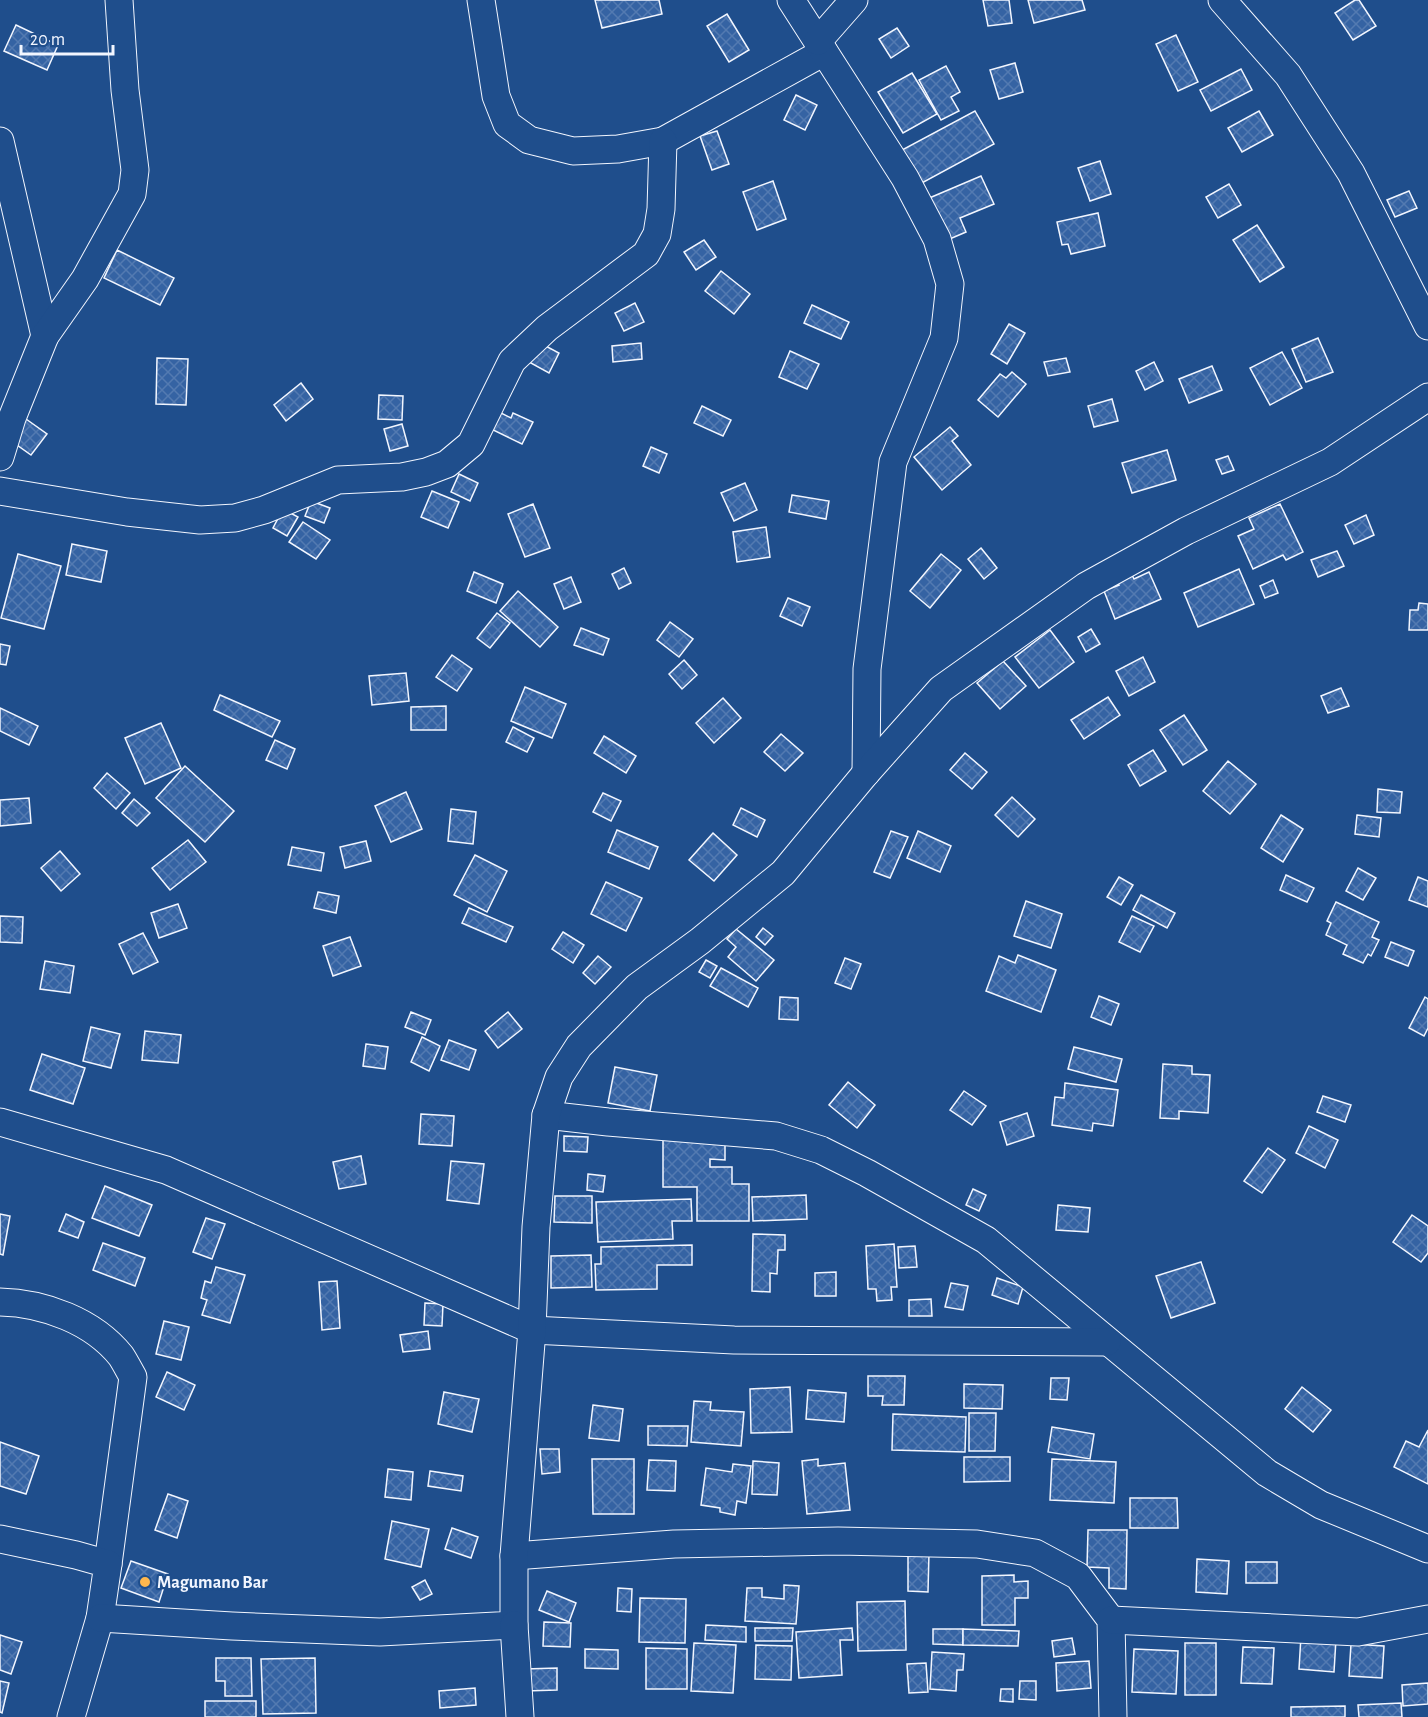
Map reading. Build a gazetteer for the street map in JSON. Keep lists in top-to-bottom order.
{
  "places": ["Magumano Bar"],
  "scale_bar": "20 m"
}
